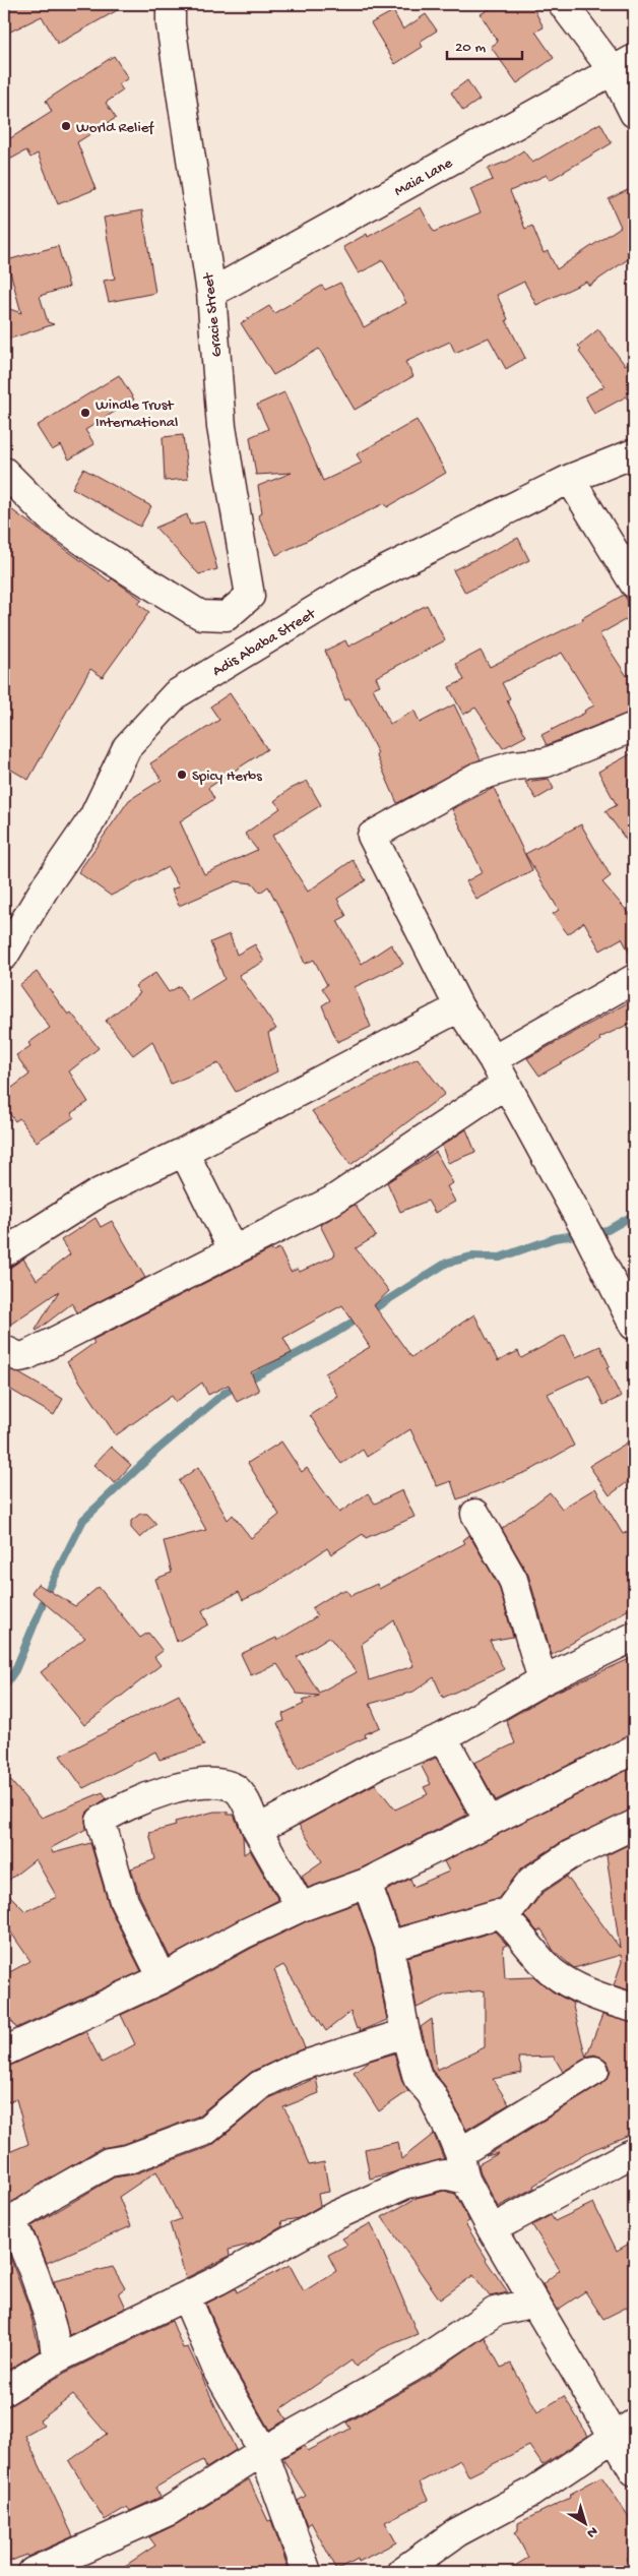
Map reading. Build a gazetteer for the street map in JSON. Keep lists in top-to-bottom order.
{
  "streets": {
    "street": ["Maia Lane", "Gracie Street", "Adis Ababa Street"]
  },
  "crossings": [
    ["Maia Lane", "Gracie Street"],
    ["Gracie Street", "Adis Ababa Street"]
  ],
  "places": ["World Relief", "Windle Trust International", "Spicy Herbs"],
  "scale_bar": "20 m",
  "north": "bottom right"
}
